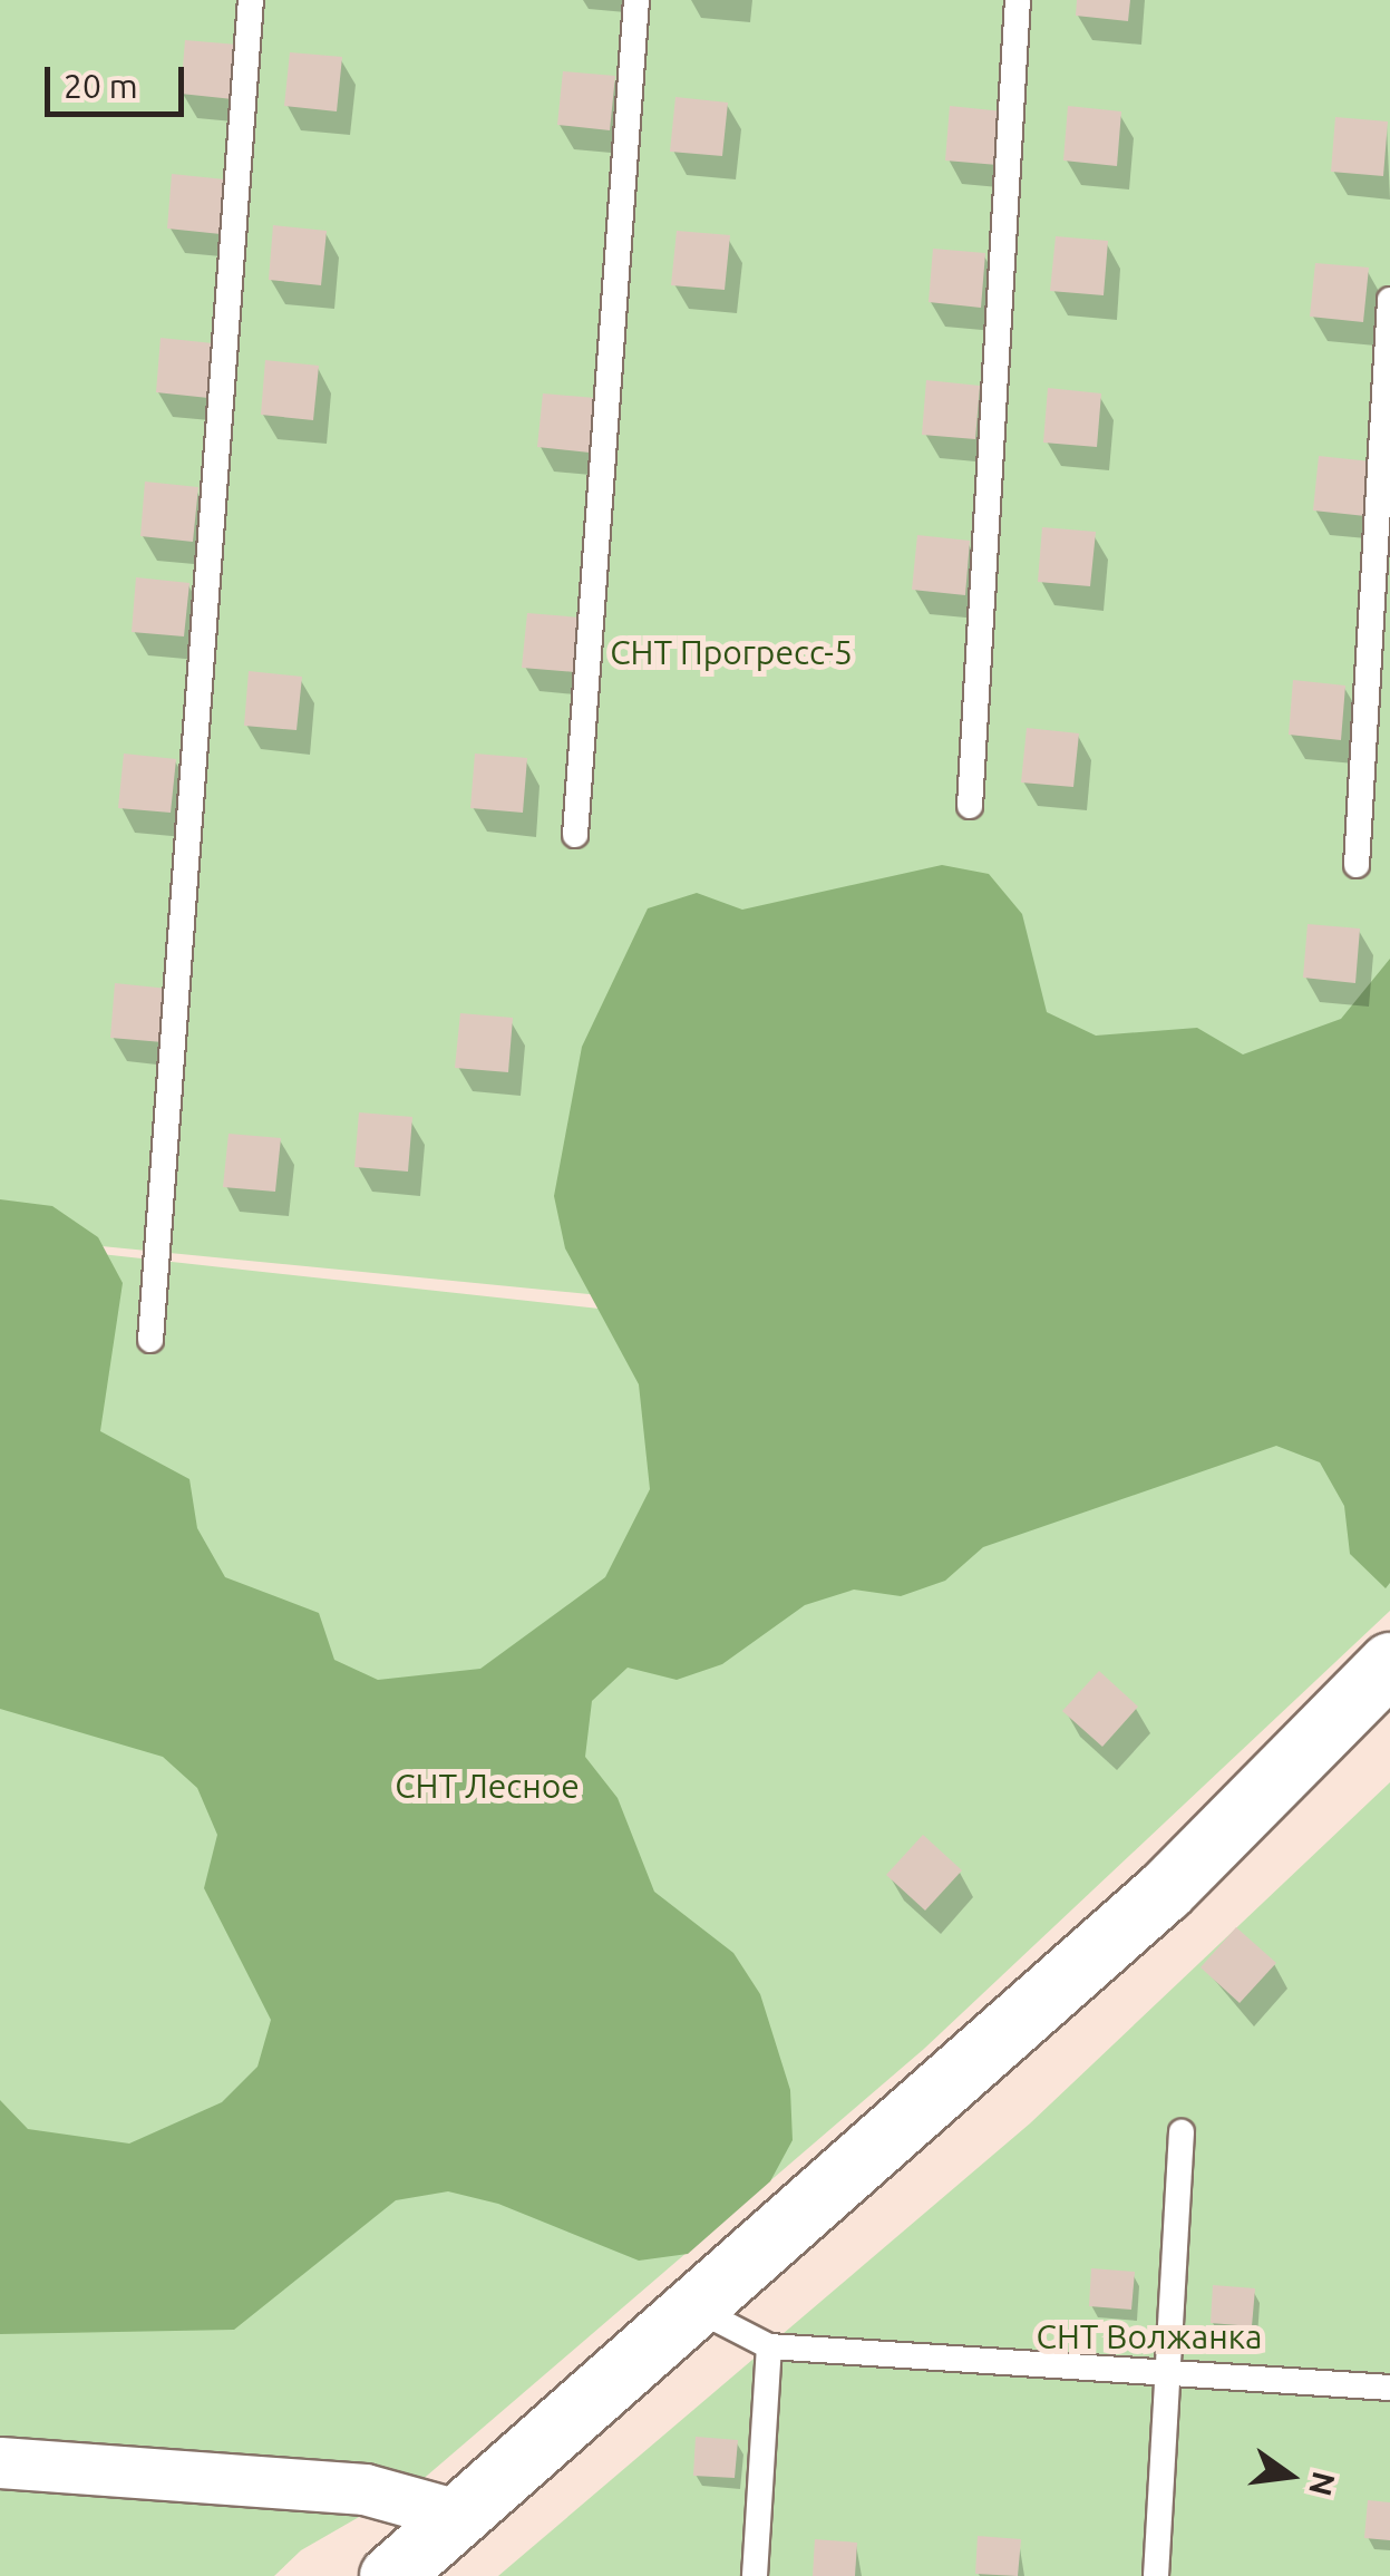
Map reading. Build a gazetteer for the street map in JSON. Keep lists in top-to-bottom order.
{
  "parks": ["СНТ Прогресс-5", "СНТ Лесное", "СНТ Волжанка"],
  "scale_bar": "20 m",
  "north": "right"
}
